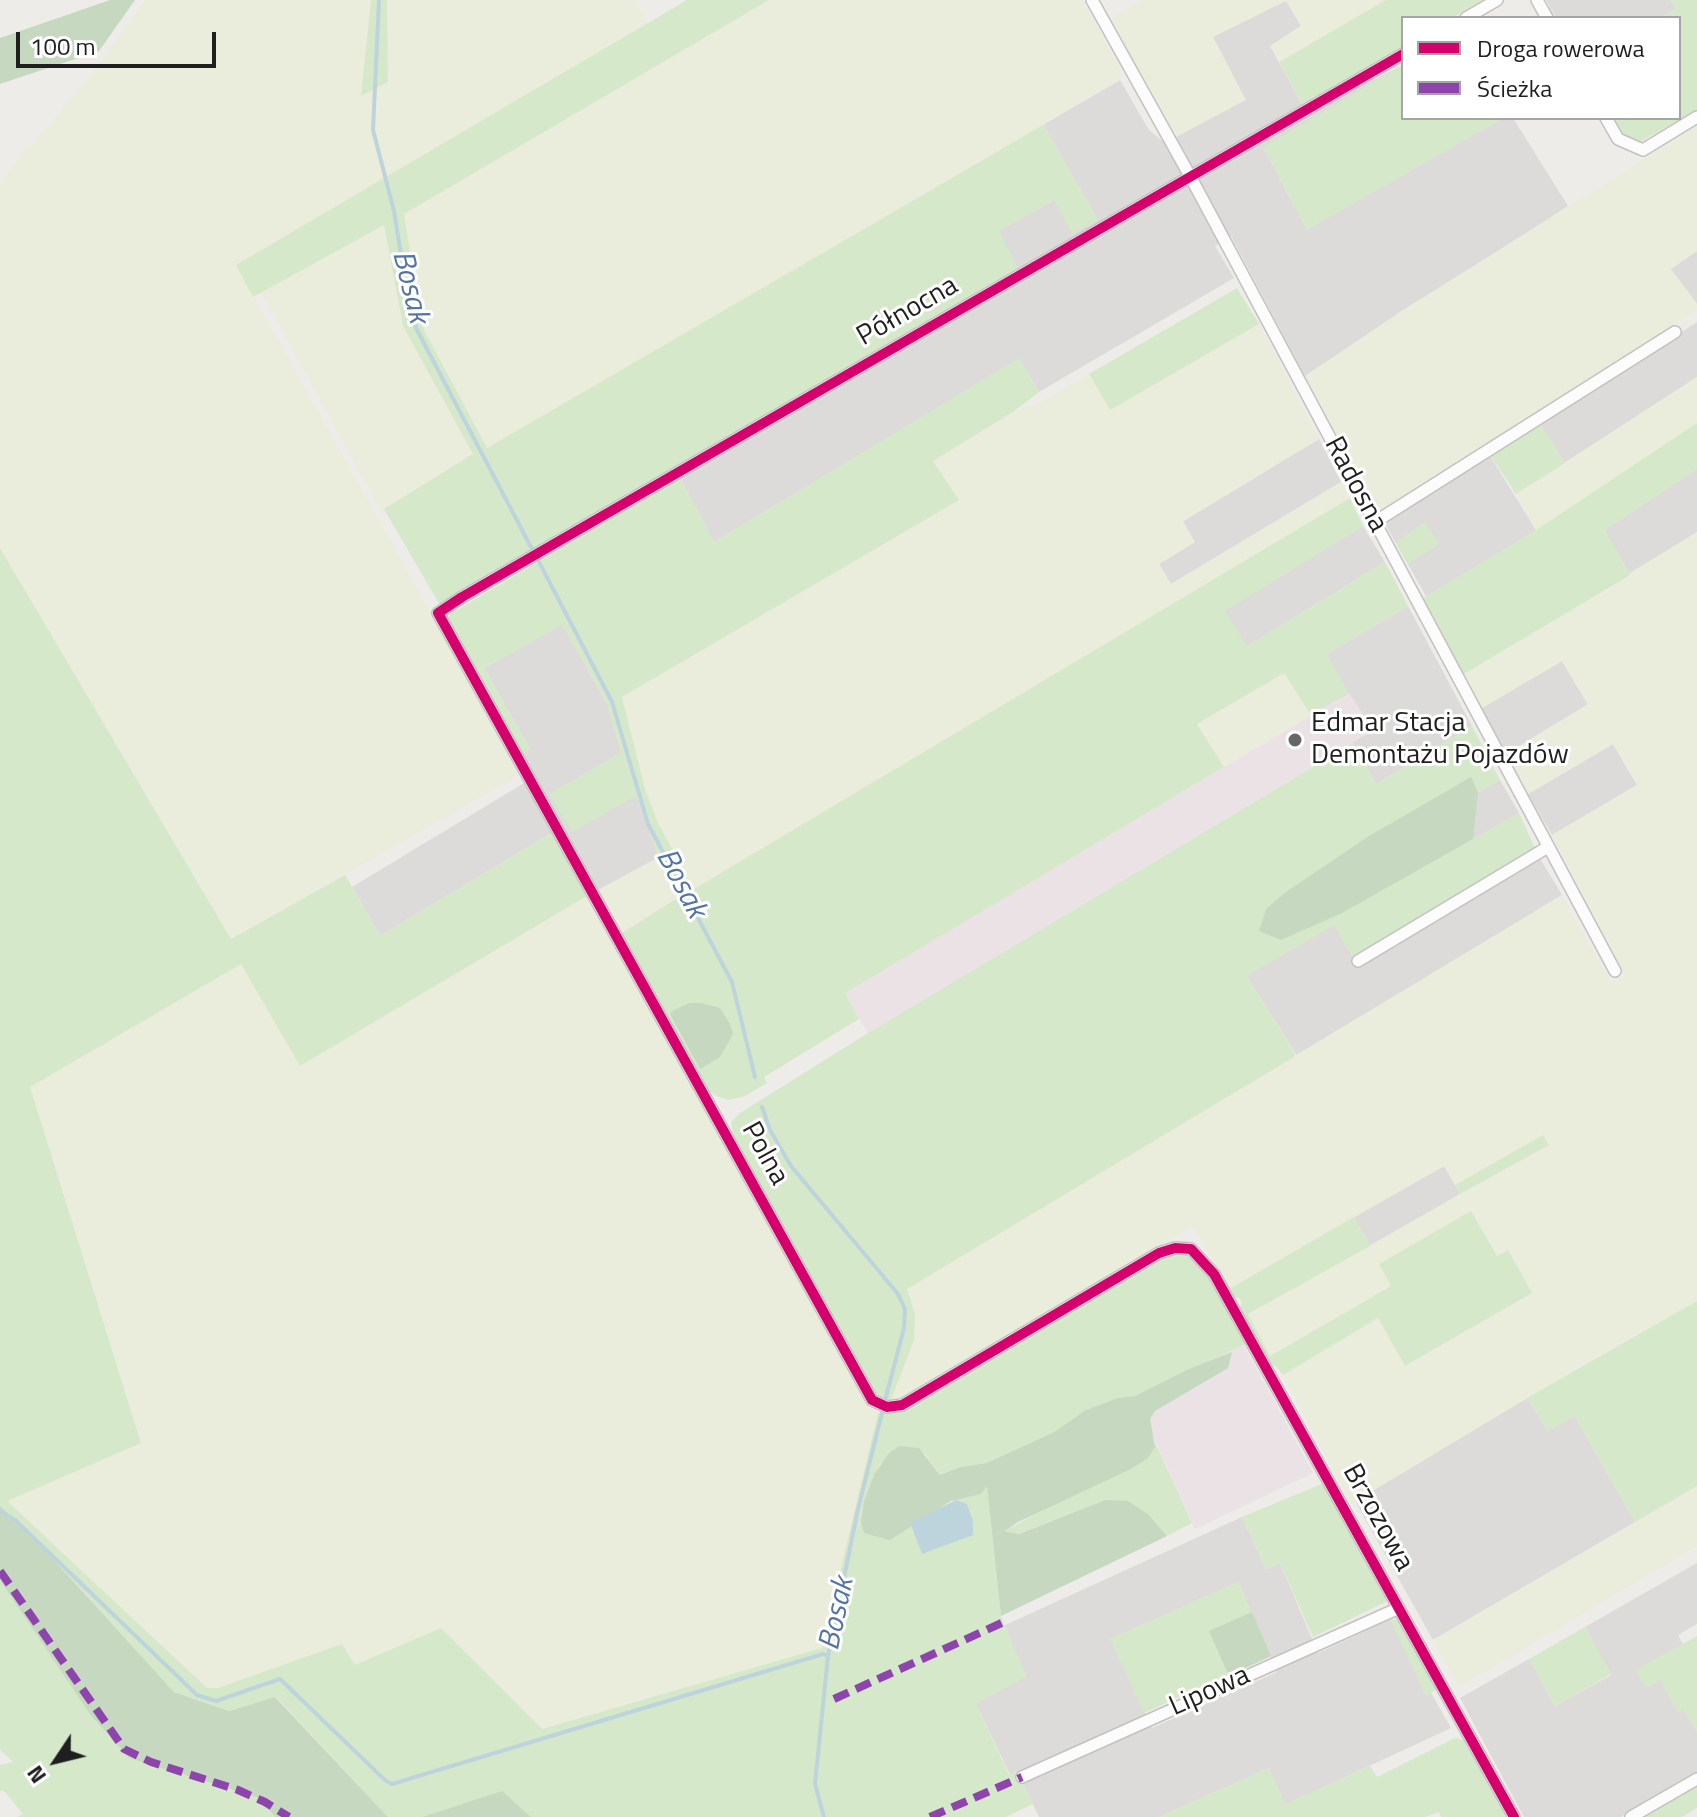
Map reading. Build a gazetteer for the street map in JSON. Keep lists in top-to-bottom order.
{
  "streets": {
    "street": [
      "Północna",
      "Radosna",
      "Polna",
      "Brzozowa",
      "Lipowa"
    ]
  },
  "crossings": [
    ["Północna", "Radosna"],
    ["Północna", "Polna"],
    ["Polna", "Brzozowa"],
    ["Brzozowa", "Lipowa"]
  ],
  "water": ["Bosak"],
  "places": ["Edmar Stacja Demontażu Pojazdów"],
  "legend": ["Droga rowerowa", "Ścieżka"],
  "scale_bar": "100 m",
  "north": "bottom left"
}
